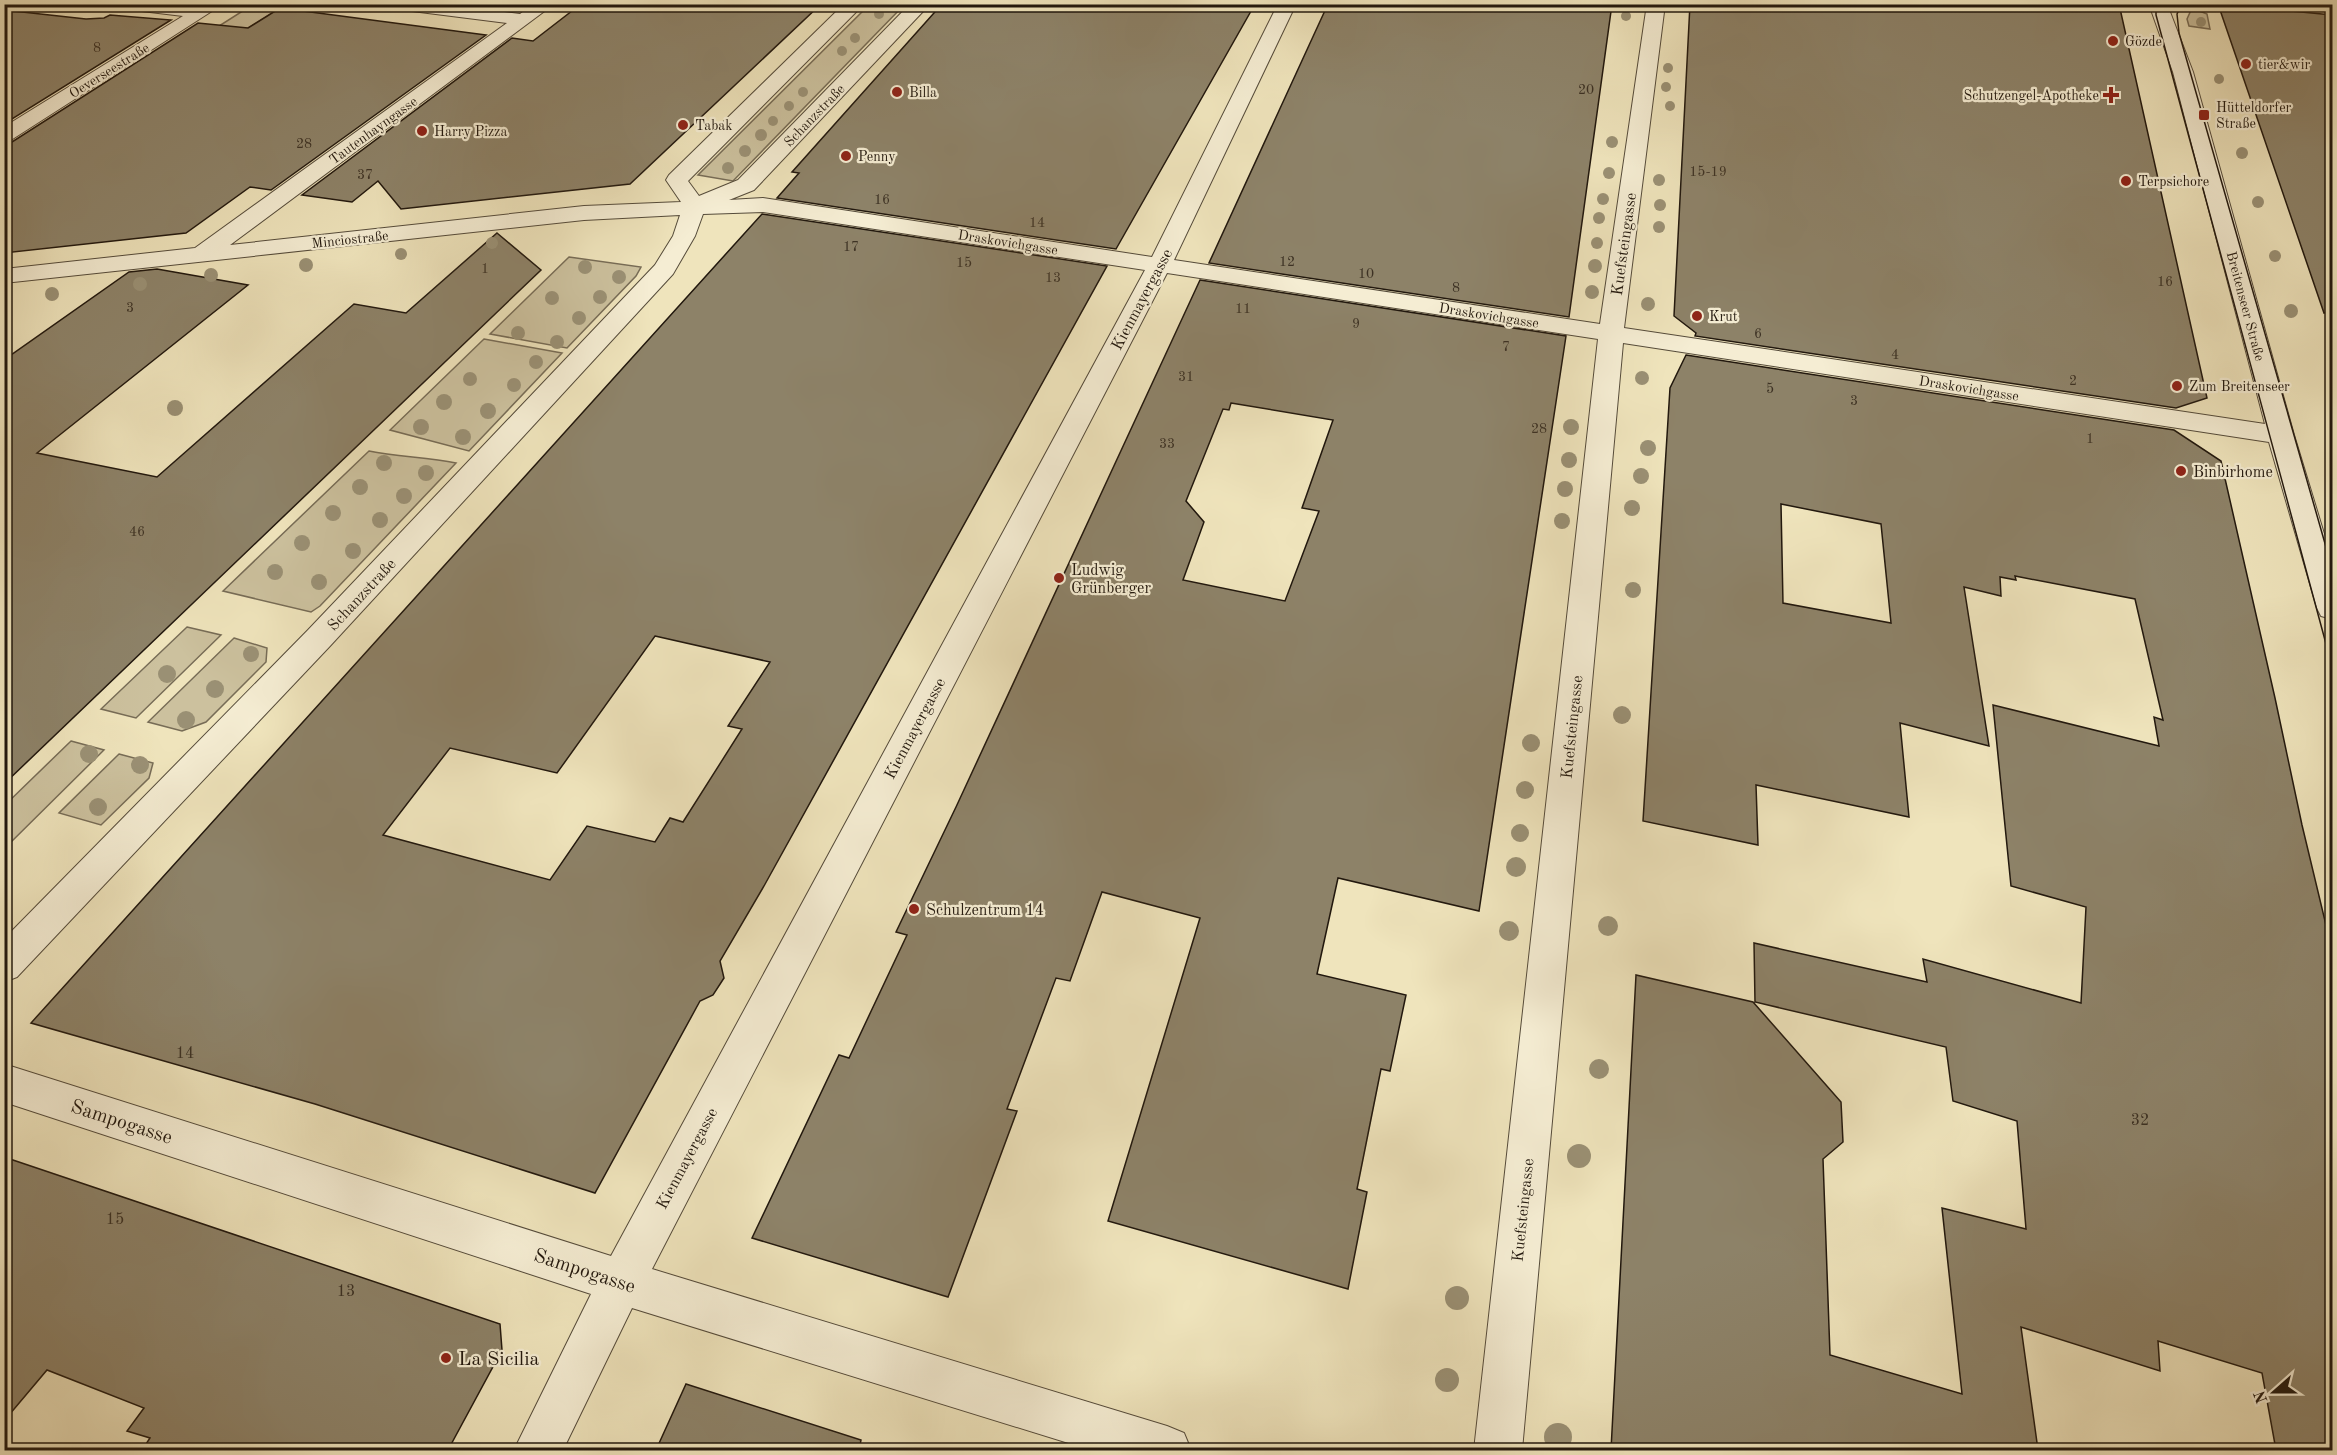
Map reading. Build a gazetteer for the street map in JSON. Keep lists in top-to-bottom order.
{
  "streets": {
    "street": [
      "Oeverseestraße",
      "Schanzstraße",
      "Tautenhayngasse",
      "Minciostraße",
      "Draskovichgasse",
      "Kuefsteingasse",
      "Kienmayergasse",
      "Breitenseer Straße",
      "Sampogasse"
    ]
  },
  "crossings": [
    ["Schanzstraße", "Minciostraße"],
    ["Schanzstraße", "Draskovichgasse"],
    ["Tautenhayngasse", "Minciostraße"],
    ["Minciostraße", "Draskovichgasse"],
    ["Draskovichgasse", "Kuefsteingasse"],
    ["Draskovichgasse", "Kienmayergasse"],
    ["Draskovichgasse", "Breitenseer Straße"],
    ["Kienmayergasse", "Sampogasse"]
  ],
  "places": {
    "other": [
      "Gözde",
      "tier&wir",
      "Billa",
      "Tabak",
      "Harry Pizza",
      "Penny",
      "Terpsichore",
      "Krut",
      "Zum Breitenseer",
      "Binbirhome",
      "Ludwig Grünberger",
      "Schulzentrum 14",
      "La Sicilia"
    ],
    "health": ["Schutzengel-Apotheke"],
    "transit": ["Hütteldorfer Straße"]
  },
  "house_numbers": [
    "8",
    "20",
    "28",
    "15-19",
    "37",
    "16",
    "14",
    "17",
    "12",
    "15",
    "1",
    "10",
    "13",
    "16",
    "8",
    "3",
    "11",
    "9",
    "6",
    "7",
    "4",
    "31",
    "2",
    "5",
    "3",
    "28",
    "1",
    "33",
    "46",
    "14",
    "32",
    "15",
    "13"
  ],
  "north": "left"
}
